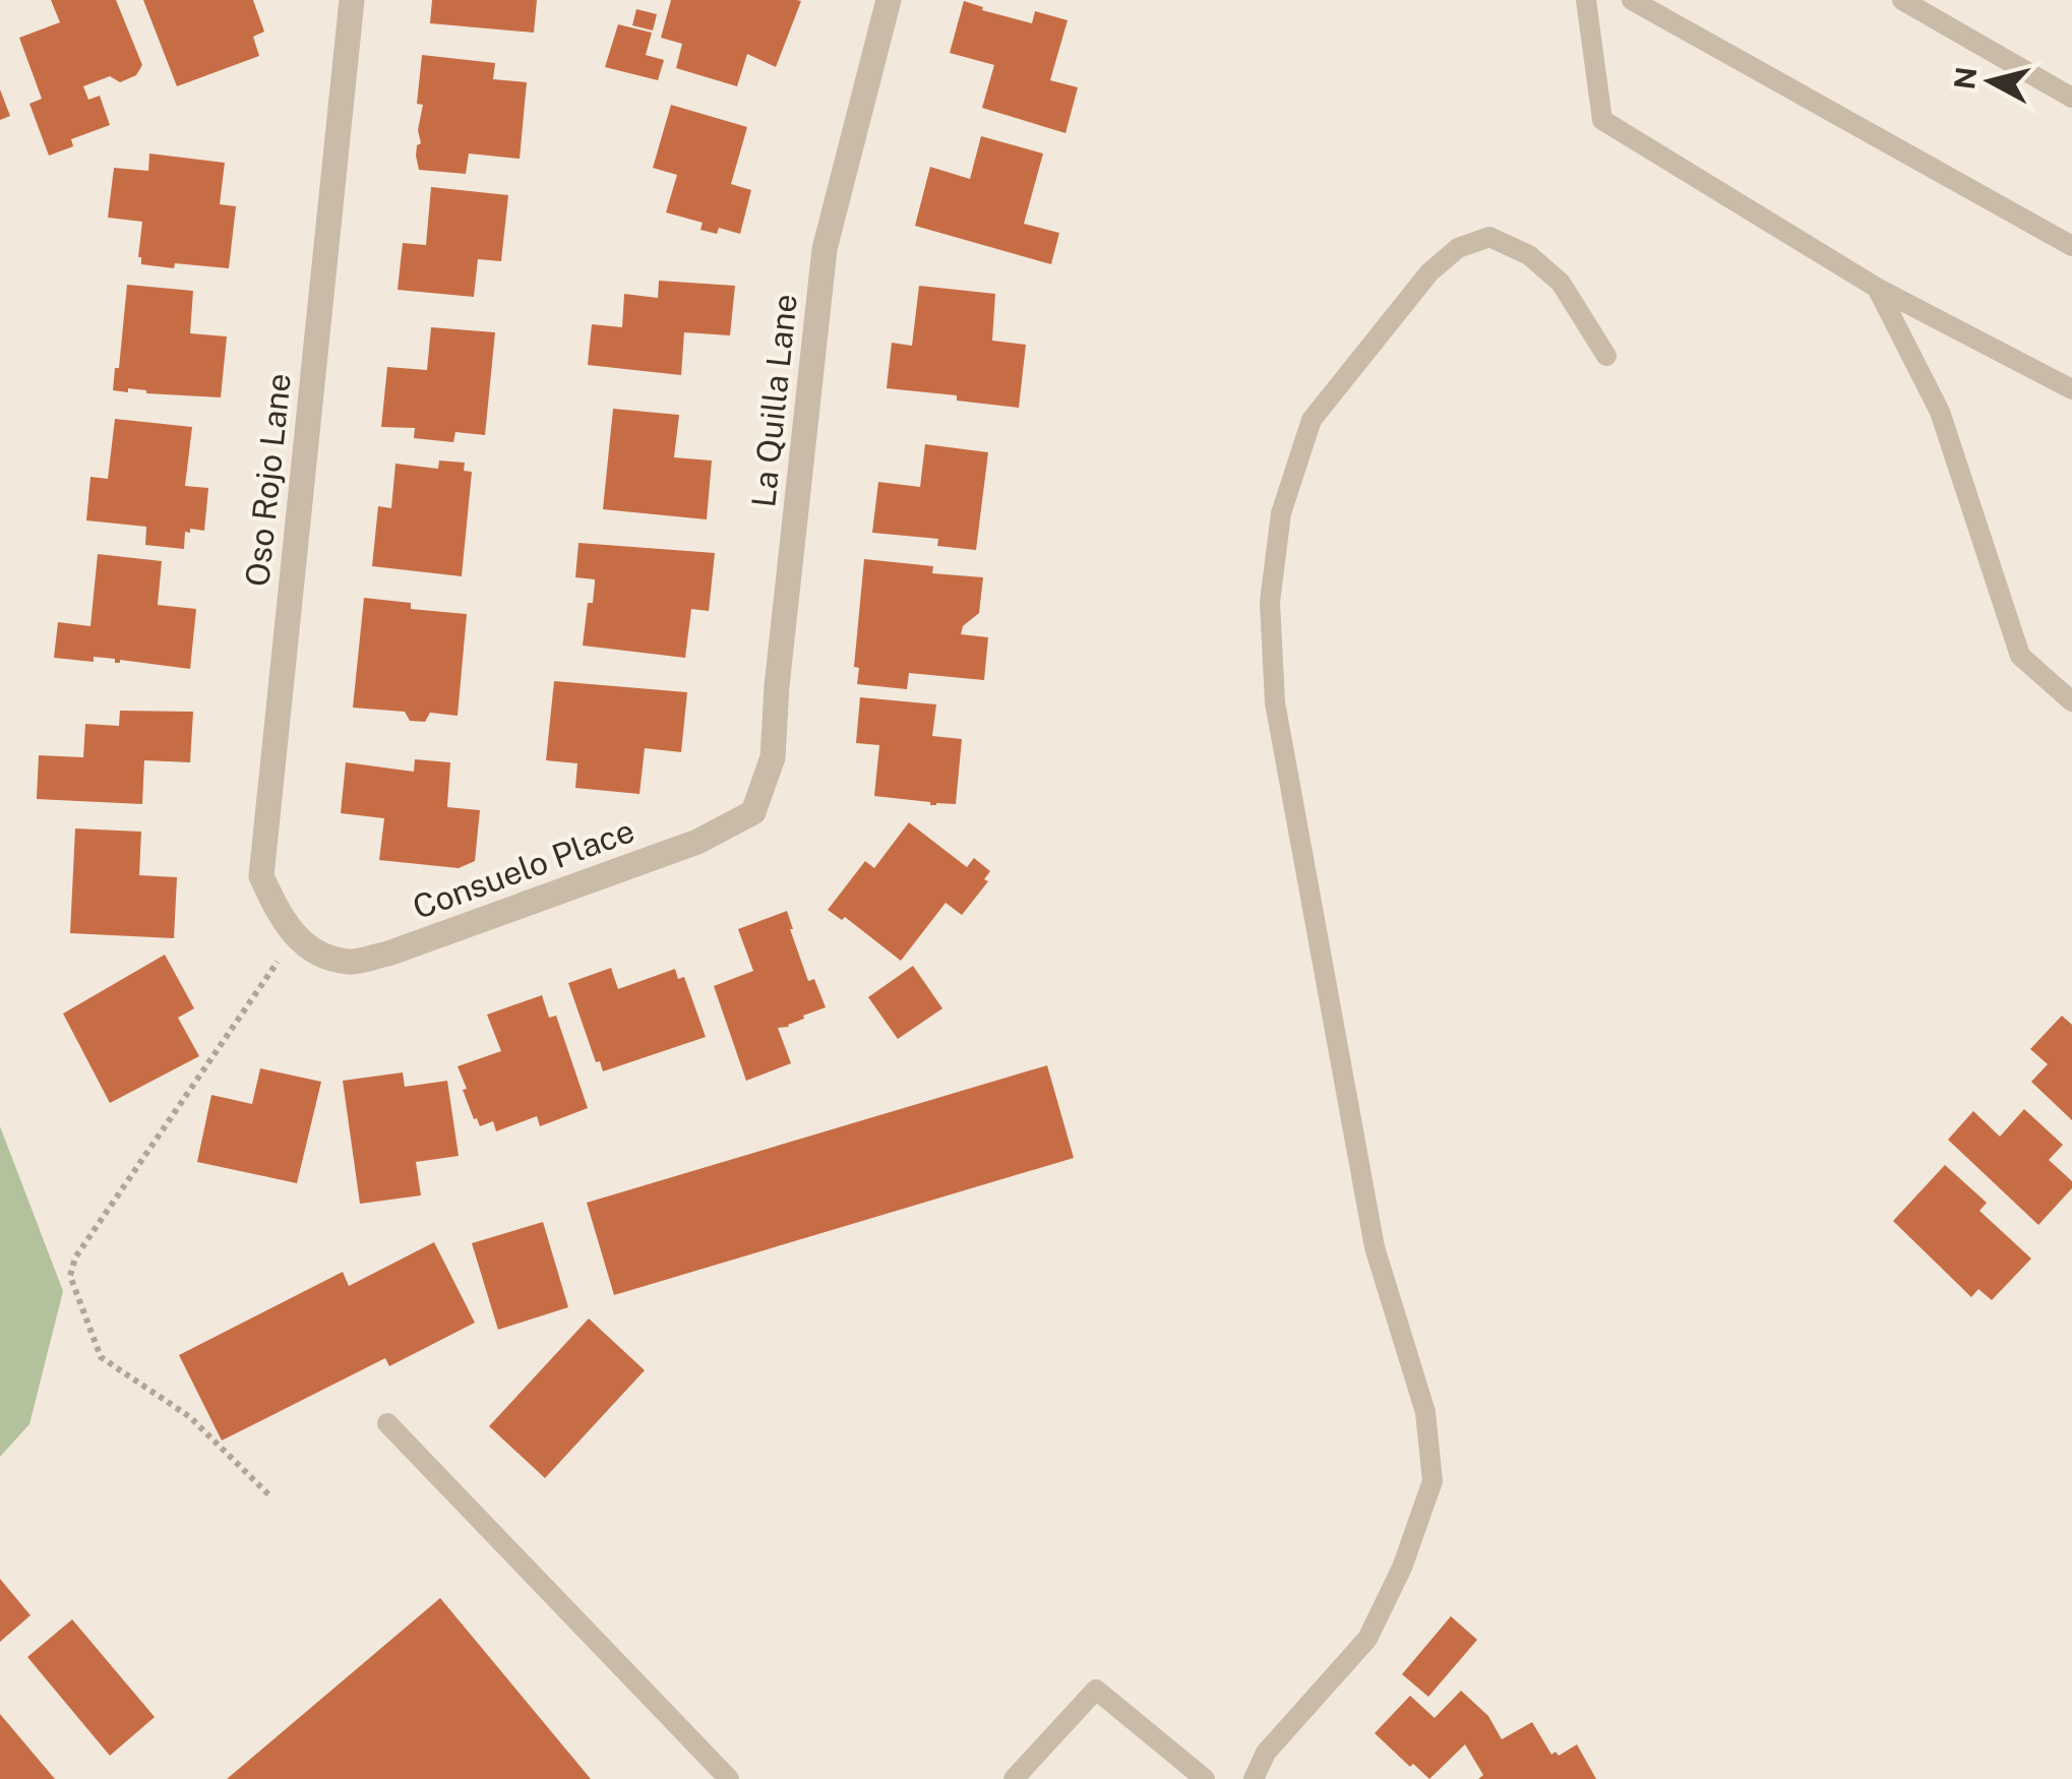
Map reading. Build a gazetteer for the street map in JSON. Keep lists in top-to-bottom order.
{
  "streets": {
    "street": ["La Quilla Lane", "Oso Rojo Lane", "Consuelo Place"]
  },
  "crossings": [
    ["La Quilla Lane", "Consuelo Place"],
    ["Oso Rojo Lane", "Consuelo Place"]
  ],
  "north": "left"
}
